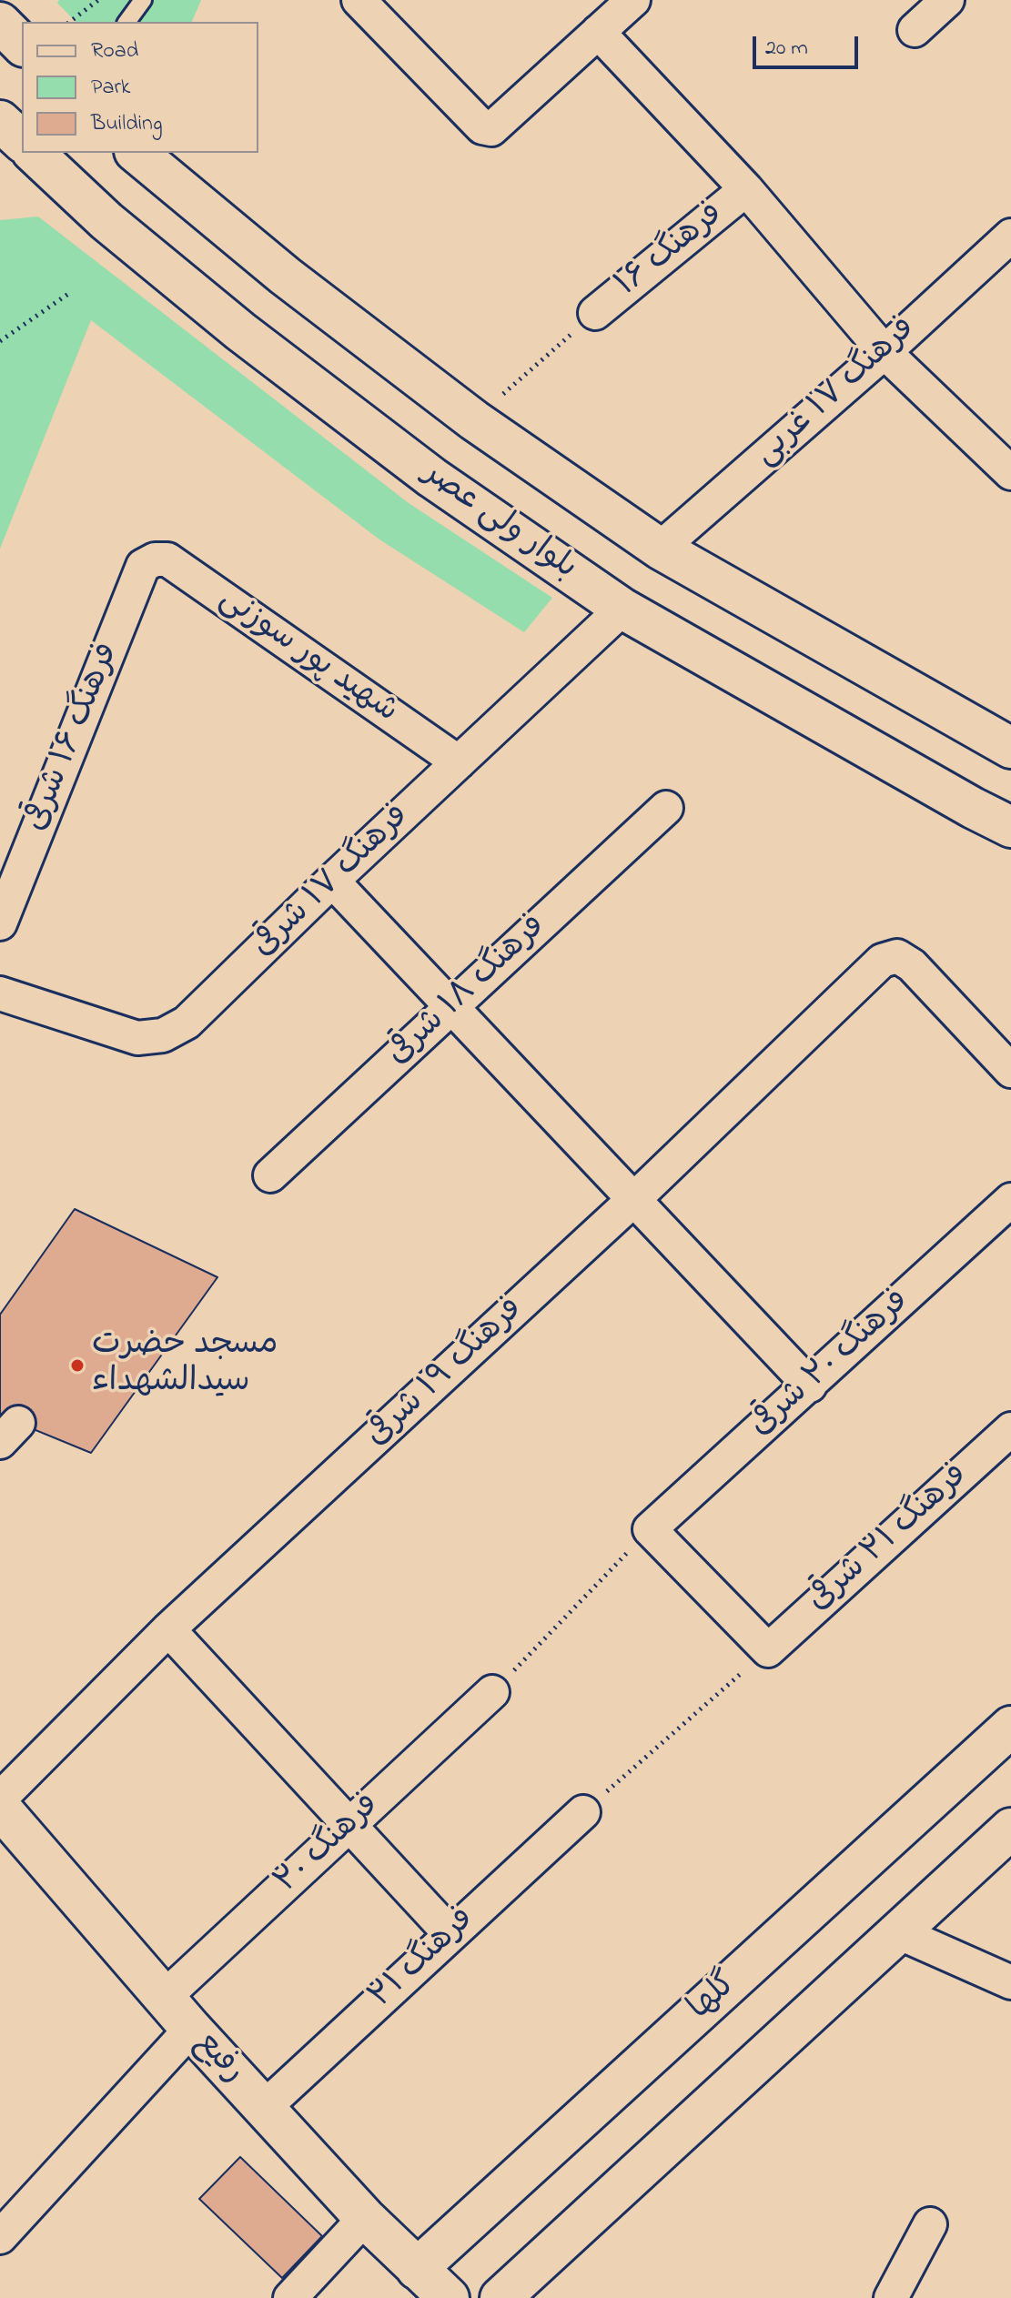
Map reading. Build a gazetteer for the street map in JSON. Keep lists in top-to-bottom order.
{
  "streets": {
    "main road": ["بلوار ولی عصر", "گلها", "رفیع"],
    "street": [
      "فرهنگ ۱۶",
      "فرهنگ ۱۷ غربی",
      "شهید پور سوزنی",
      "فرهنگ ۱۶ شرقی",
      "فرهنگ ۱۷ شرقی",
      "فرهنگ ۱۸ شرقی",
      "فرهنگ ۲۰ شرقی",
      "فرهنگ ۱۹ شرقی",
      "فرهنگ ۲۱ شرقی",
      "فرهنگ ۲۰",
      "فرهنگ ۲۱"
    ]
  },
  "crossings": [
    ["بلوار ولی عصر", "فرهنگ ۱۷ شرقی"],
    ["شهید پور سوزنی", "فرهنگ ۱۶ شرقی"],
    ["شهید پور سوزنی", "فرهنگ ۱۷ شرقی"],
    ["فرهنگ ۲۰", "رفیع"],
    ["فرهنگ ۲۱", "رفیع"],
    ["گلها", "رفیع"]
  ],
  "places": ["مسجد حضرت سیدالشهداء"],
  "legend": ["Road", "Park", "Building"],
  "scale_bar": "20 m"
}
